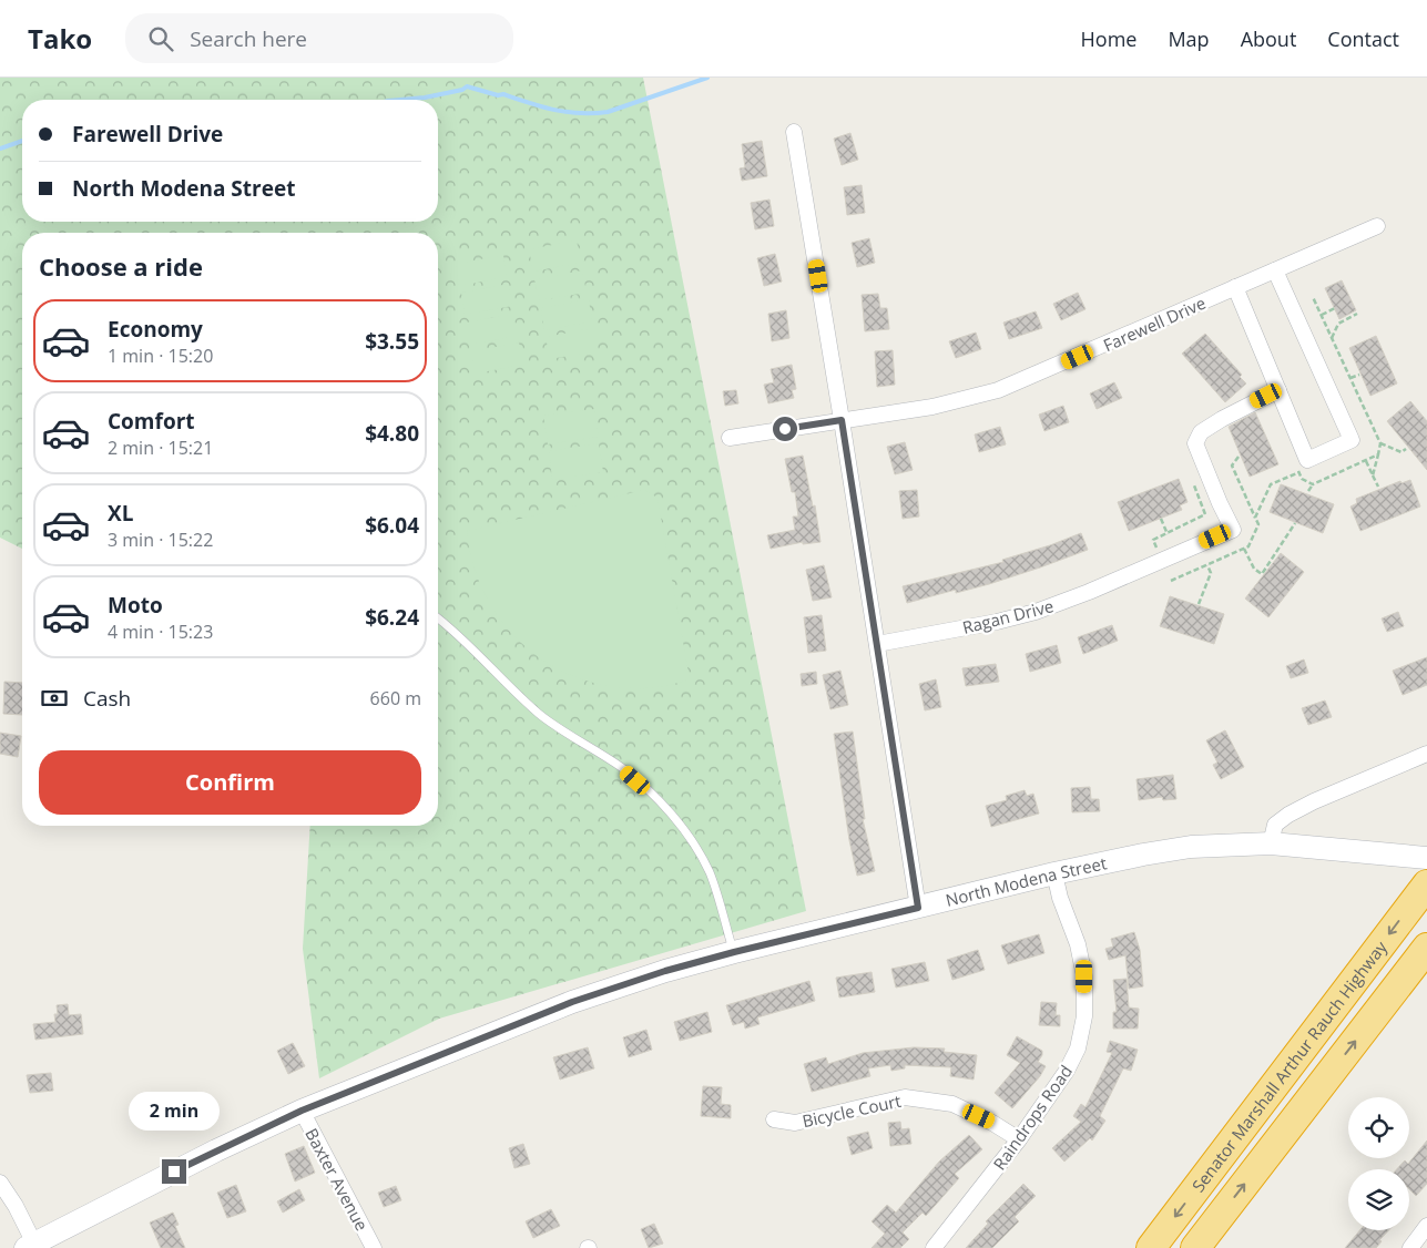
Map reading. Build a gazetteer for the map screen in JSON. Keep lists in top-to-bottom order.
{
  "streets": {
    "highway": ["Senator Marshall Arthur Rauch Highway"],
    "street": [
      "Farewell Drive",
      "Ragan Drive",
      "North Modena Street",
      "Bicycle Court",
      "Raindrops Road",
      "Baxter Avenue"
    ]
  },
  "crossings": [
    ["North Modena Street", "Raindrops Road"],
    ["North Modena Street", "Baxter Avenue"],
    ["Bicycle Court", "Raindrops Road"]
  ],
  "page": {
    "header": "Tako",
    "search": "Search here",
    "nav": [
      "Home",
      "Map",
      "About",
      "Contact"
    ],
    "banner": ["Farewell Drive", "North Modena Street"],
    "heading": "Choose a ride",
    "list": [
      {
        "name": "Economy",
        "note": "1 min · 15:20",
        "value": "$3.55"
      },
      {
        "name": "Comfort",
        "note": "2 min · 15:21",
        "value": "$4.80"
      },
      {
        "name": "XL",
        "note": "3 min · 15:22",
        "value": "$6.04"
      },
      {
        "name": "Moto",
        "note": "4 min · 15:23",
        "value": "$6.24"
      }
    ],
    "pay": ["Cash", "660 m"],
    "buttons": "Confirm",
    "bubble": "2 min"
  }
}
